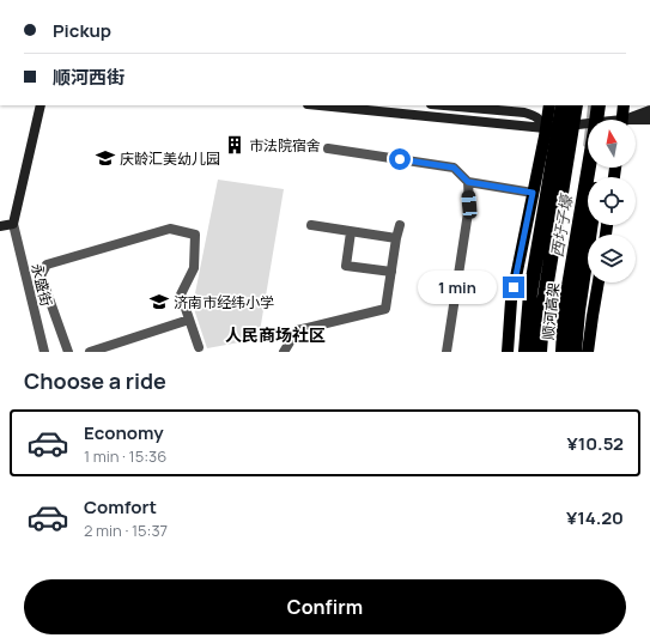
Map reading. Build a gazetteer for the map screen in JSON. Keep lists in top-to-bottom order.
{
  "streets": {
    "highway": ["顺河高架"],
    "street": ["永盛街"]
  },
  "districts": ["人民商场社区"],
  "water": ["西圩子壕"],
  "places": {
    "building": ["市法院宿舍"],
    "school or university": ["庆龄汇美幼儿园", "济南市经纬小学"]
  },
  "north": "top",
  "page": {
    "banner": ["Pickup", "顺河西街"],
    "bubble": "1 min",
    "heading": "Choose a ride",
    "list": [
      {
        "name": "Economy",
        "note": "1 min · 15:36",
        "value": "¥10.52"
      },
      {
        "name": "Comfort",
        "note": "2 min · 15:37",
        "value": "¥14.20"
      }
    ],
    "buttons": "Confirm"
  }
}
